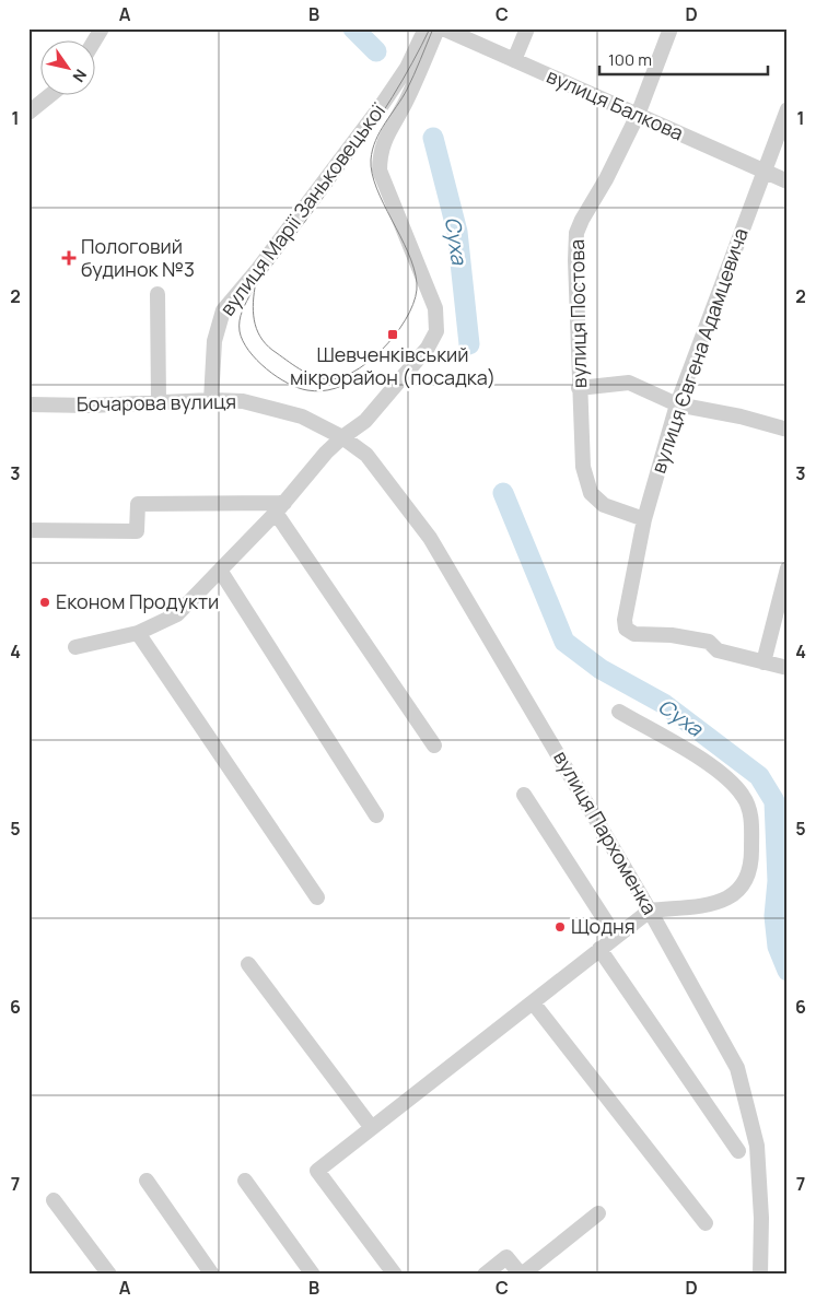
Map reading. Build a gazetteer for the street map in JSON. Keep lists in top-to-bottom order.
{
  "streets": {
    "street": [
      "вулиця Балкова",
      "вулиця Марії Заньковецької",
      "вулиця Постова",
      "вулиця Євгена Адамцевича",
      "Бочарова вулиця",
      "вулиця Пархоменка"
    ]
  },
  "crossings": [
    ["вулиця Балкова", "вулиця Постова"],
    ["вулиця Балкова", "вулиця Євгена Адамцевича"],
    ["вулиця Марії Заньковецької", "Бочарова вулиця"],
    ["вулиця Марії Заньковецької", "вулиця Пархоменка"],
    ["вулиця Постова", "вулиця Євгена Адамцевича"],
    ["Бочарова вулиця", "вулиця Пархоменка"]
  ],
  "water": ["Суха"],
  "places": {
    "health": ["Пологовий будинок №3"],
    "transit": ["Шевченківський мікрорайон (посадка)"],
    "other": ["Економ Продукти", "Щодня"]
  },
  "scale_bar": "100 m",
  "north": "bottom right",
  "grid": {
    "columns": [
      "A",
      "B",
      "C",
      "D"
    ],
    "rows": [
      "1",
      "2",
      "3",
      "4",
      "5",
      "6",
      "7"
    ]
  }
}
